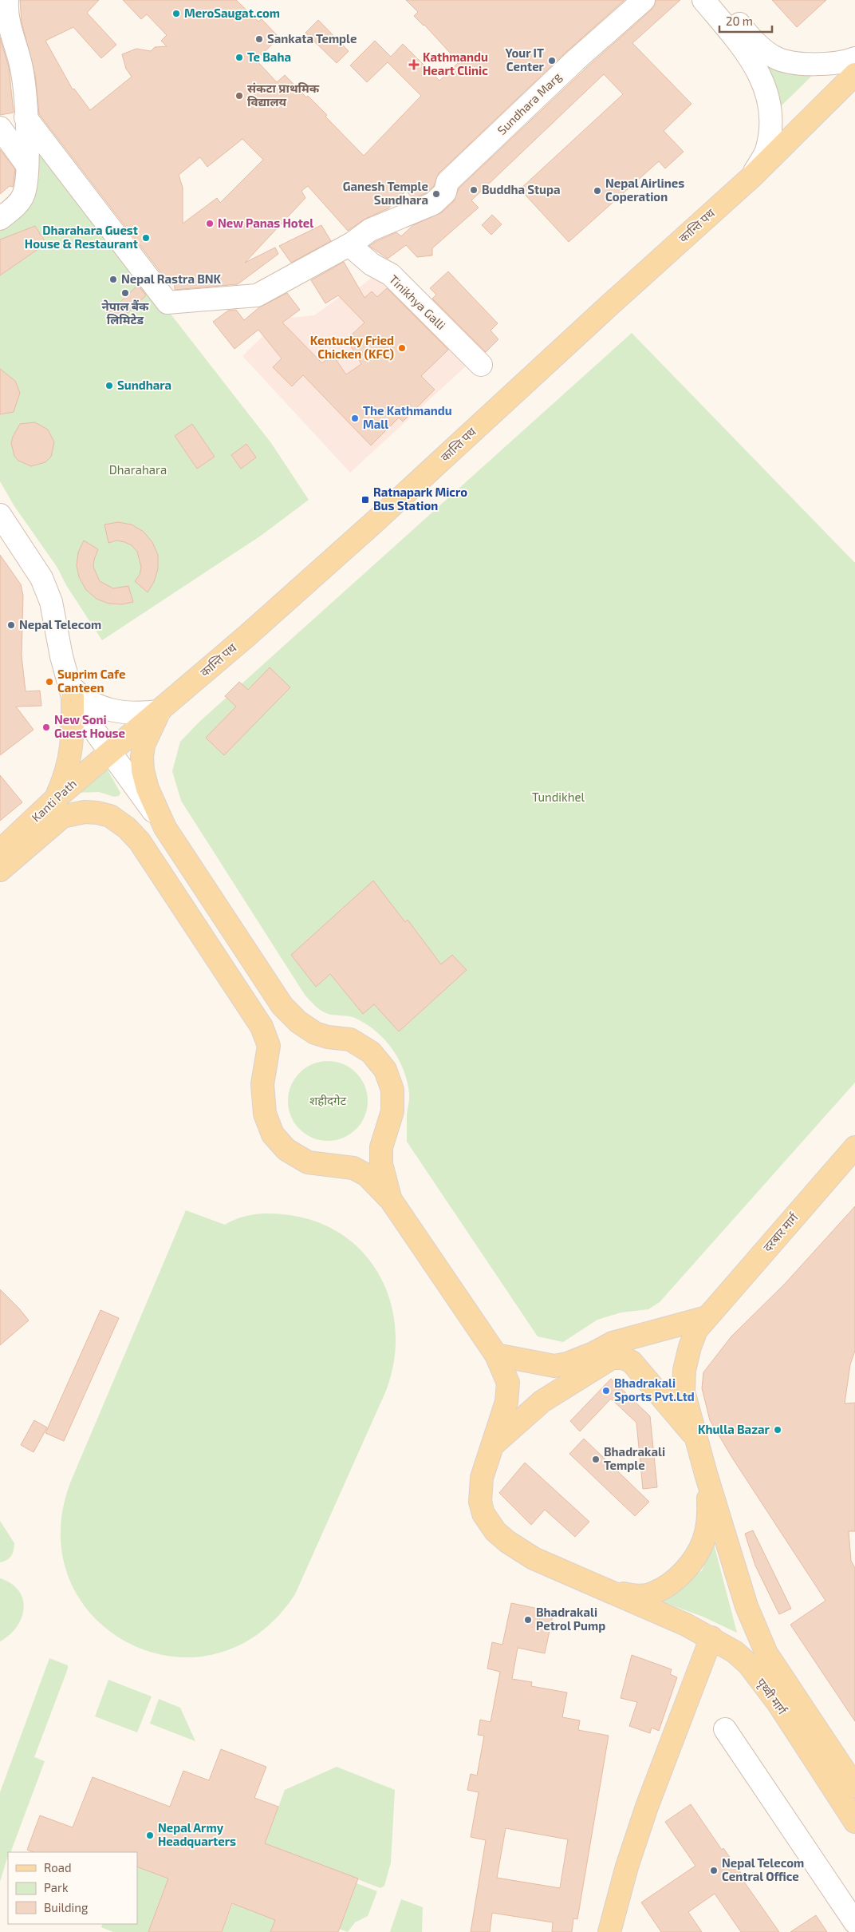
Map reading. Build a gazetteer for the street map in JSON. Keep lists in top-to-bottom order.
{
  "streets": {
    "main road": [
      "कान्ति पथ",
      "Kanti Path",
      "दरबार मार्ग",
      "पृथ्वी मार्ग"
    ],
    "street": ["Sundhara Marg", "Tinikhya Galli"]
  },
  "crossings": [
    ["Sundhara Marg", "Tinikhya Galli"],
    ["कान्ति पथ", "Kanti Path"]
  ],
  "parks": ["Dharahara", "Tundikhel", "शहीदगेट"],
  "places": {
    "other": [
      "MeroSaugat.com",
      "Sankata Temple",
      "Te Baha",
      "Your IT Center",
      "संकटा प्राथमिक विद्यालय",
      "Buddha Stupa",
      "Nepal Airlines Coperation",
      "Ganesh Temple Sundhara",
      "New Panas Hotel",
      "Dharahara Guest House & Restaurant",
      "Nepal Rastra BNK",
      "नेपाल बैंक लिमिटेड",
      "Kentucky Fried Chicken (KFC)",
      "Sundhara",
      "The Kathmandu Mall",
      "Nepal Telecom",
      "Suprim Cafe Canteen",
      "New Soni Guest House",
      "Bhadrakali Sports Pvt.Ltd",
      "Khulla Bazar",
      "Bhadrakali Temple",
      "Bhadrakali Petrol Pump",
      "Nepal Army Headquarters",
      "Nepal Telecom Central Office"
    ],
    "health": ["Kathmandu Heart Clinic"],
    "transit": ["Ratnapark Micro Bus Station"]
  },
  "legend": ["Road", "Park", "Building"],
  "scale_bar": "20 m"
}
